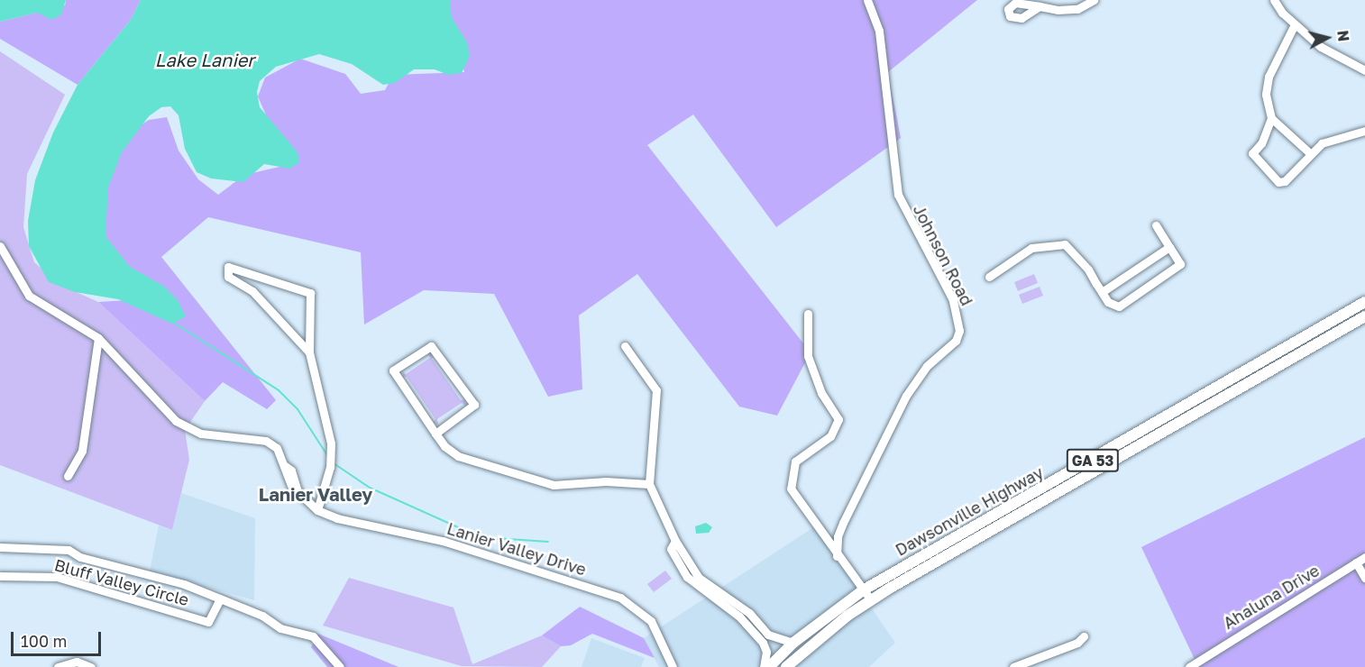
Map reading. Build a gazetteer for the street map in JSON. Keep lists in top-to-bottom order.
{
  "streets": {
    "main road": ["GA 53", "Dawsonville Highway"],
    "street": [
      "Johnson Road",
      "Lanier Valley Drive",
      "Bluff Valley Circle",
      "Ahaluna Drive"
    ]
  },
  "districts": ["Lanier Valley"],
  "water": ["Lake Lanier"],
  "scale_bar": "100 m",
  "north": "right"
}
